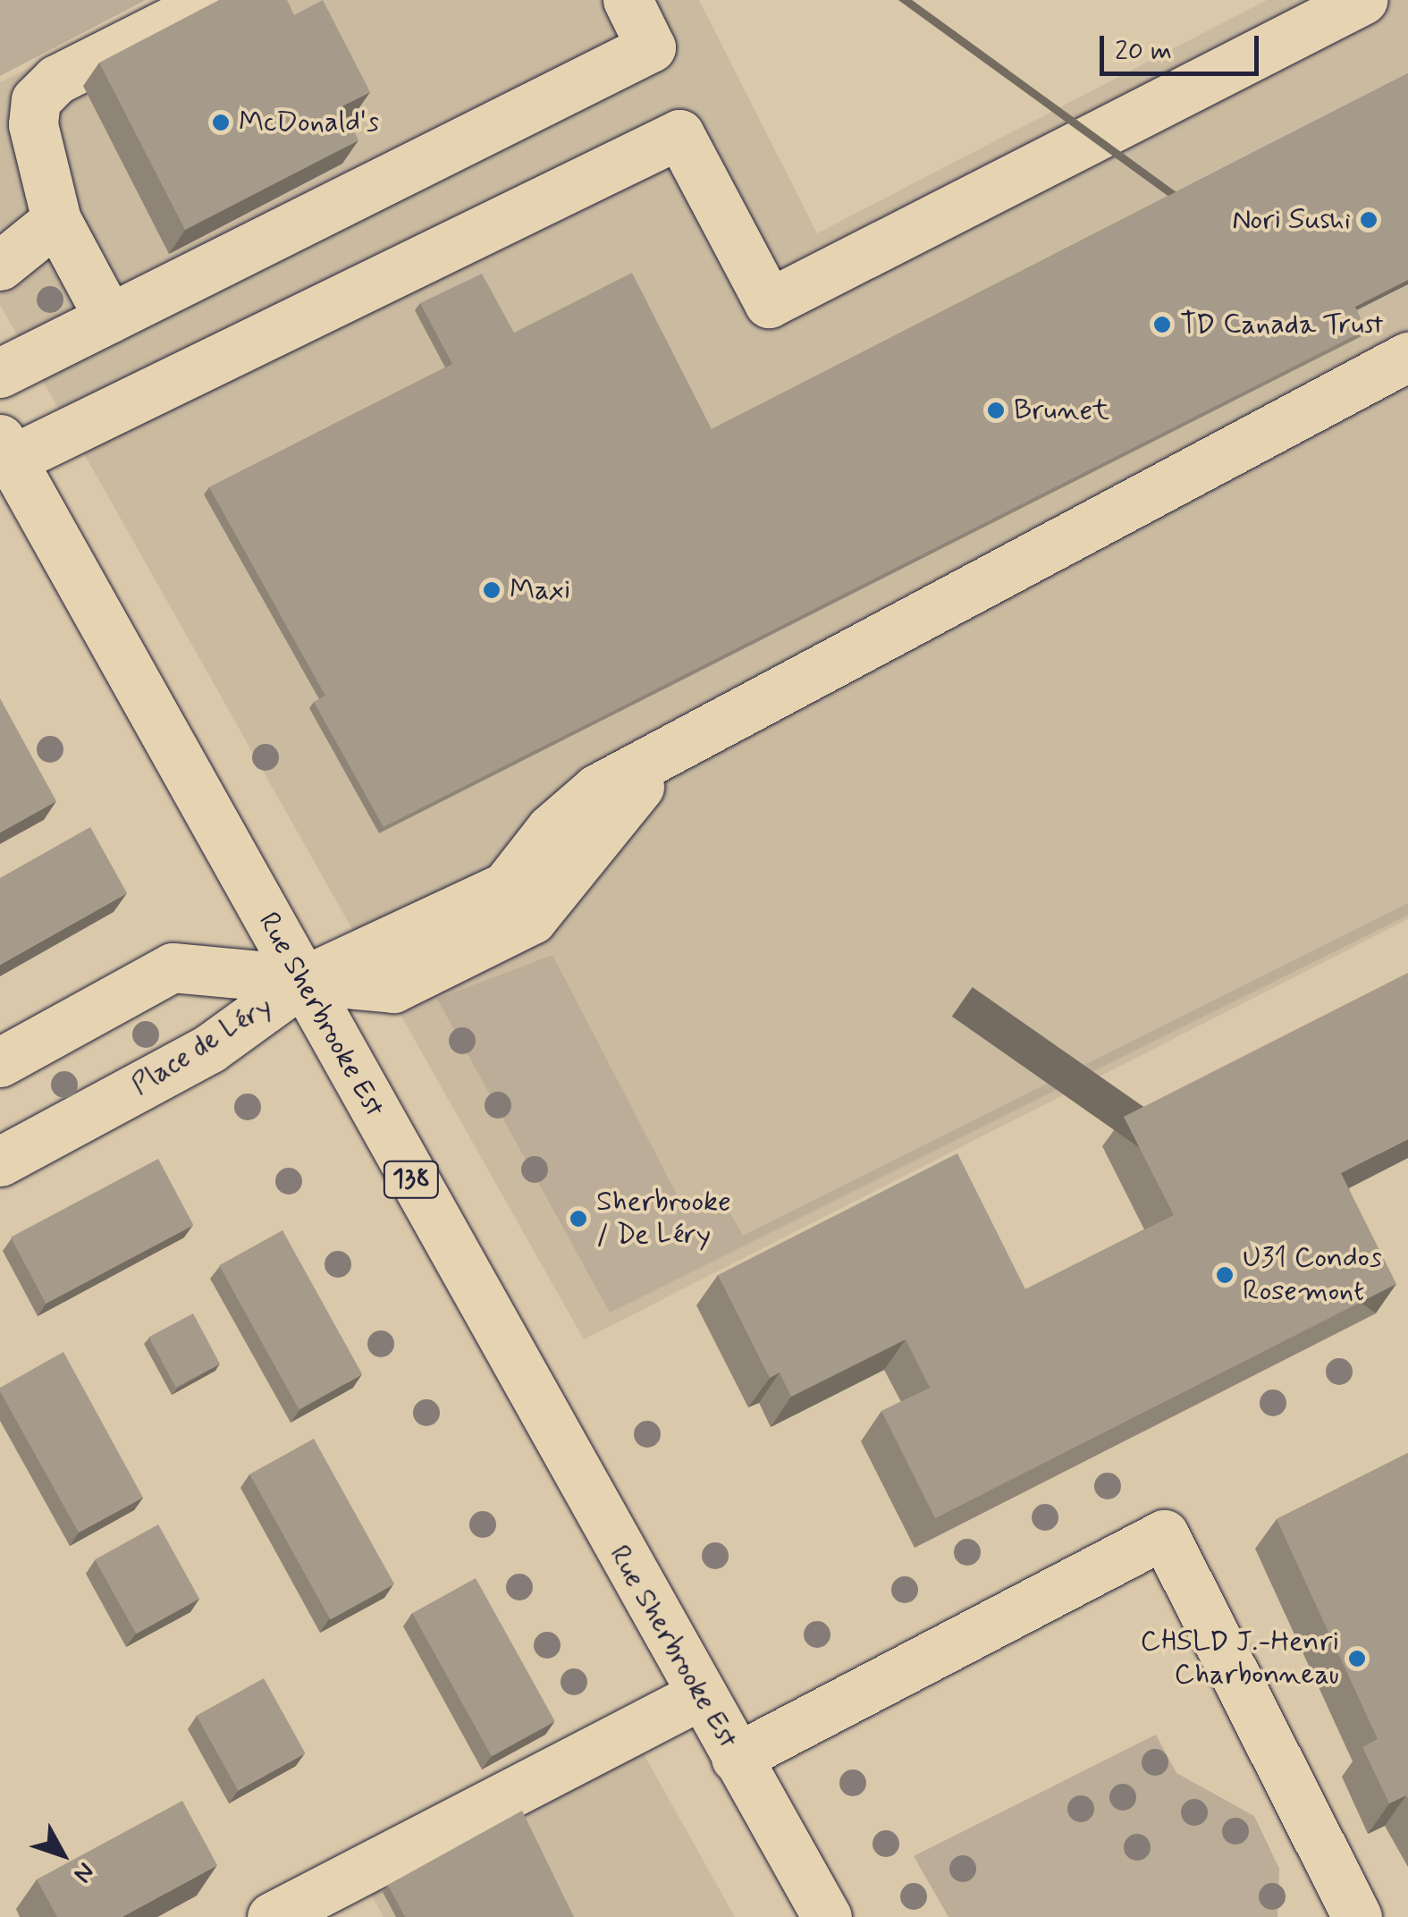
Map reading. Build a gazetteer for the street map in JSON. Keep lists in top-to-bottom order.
{
  "streets": {
    "main road": ["Rue Sherbrooke Est", "Place de Léry", "138"]
  },
  "crossings": [
    ["Rue Sherbrooke Est", "Place de Léry"]
  ],
  "places": [
    "McDonald's",
    "Nori Sushi",
    "TD Canada Trust",
    "Brunet",
    "Maxi",
    "Sherbrooke / De Léry",
    "U31 Condos Rosemont",
    "CHSLD J.-Henri Charbonneau"
  ],
  "scale_bar": "20 m",
  "north": "bottom right"
}
